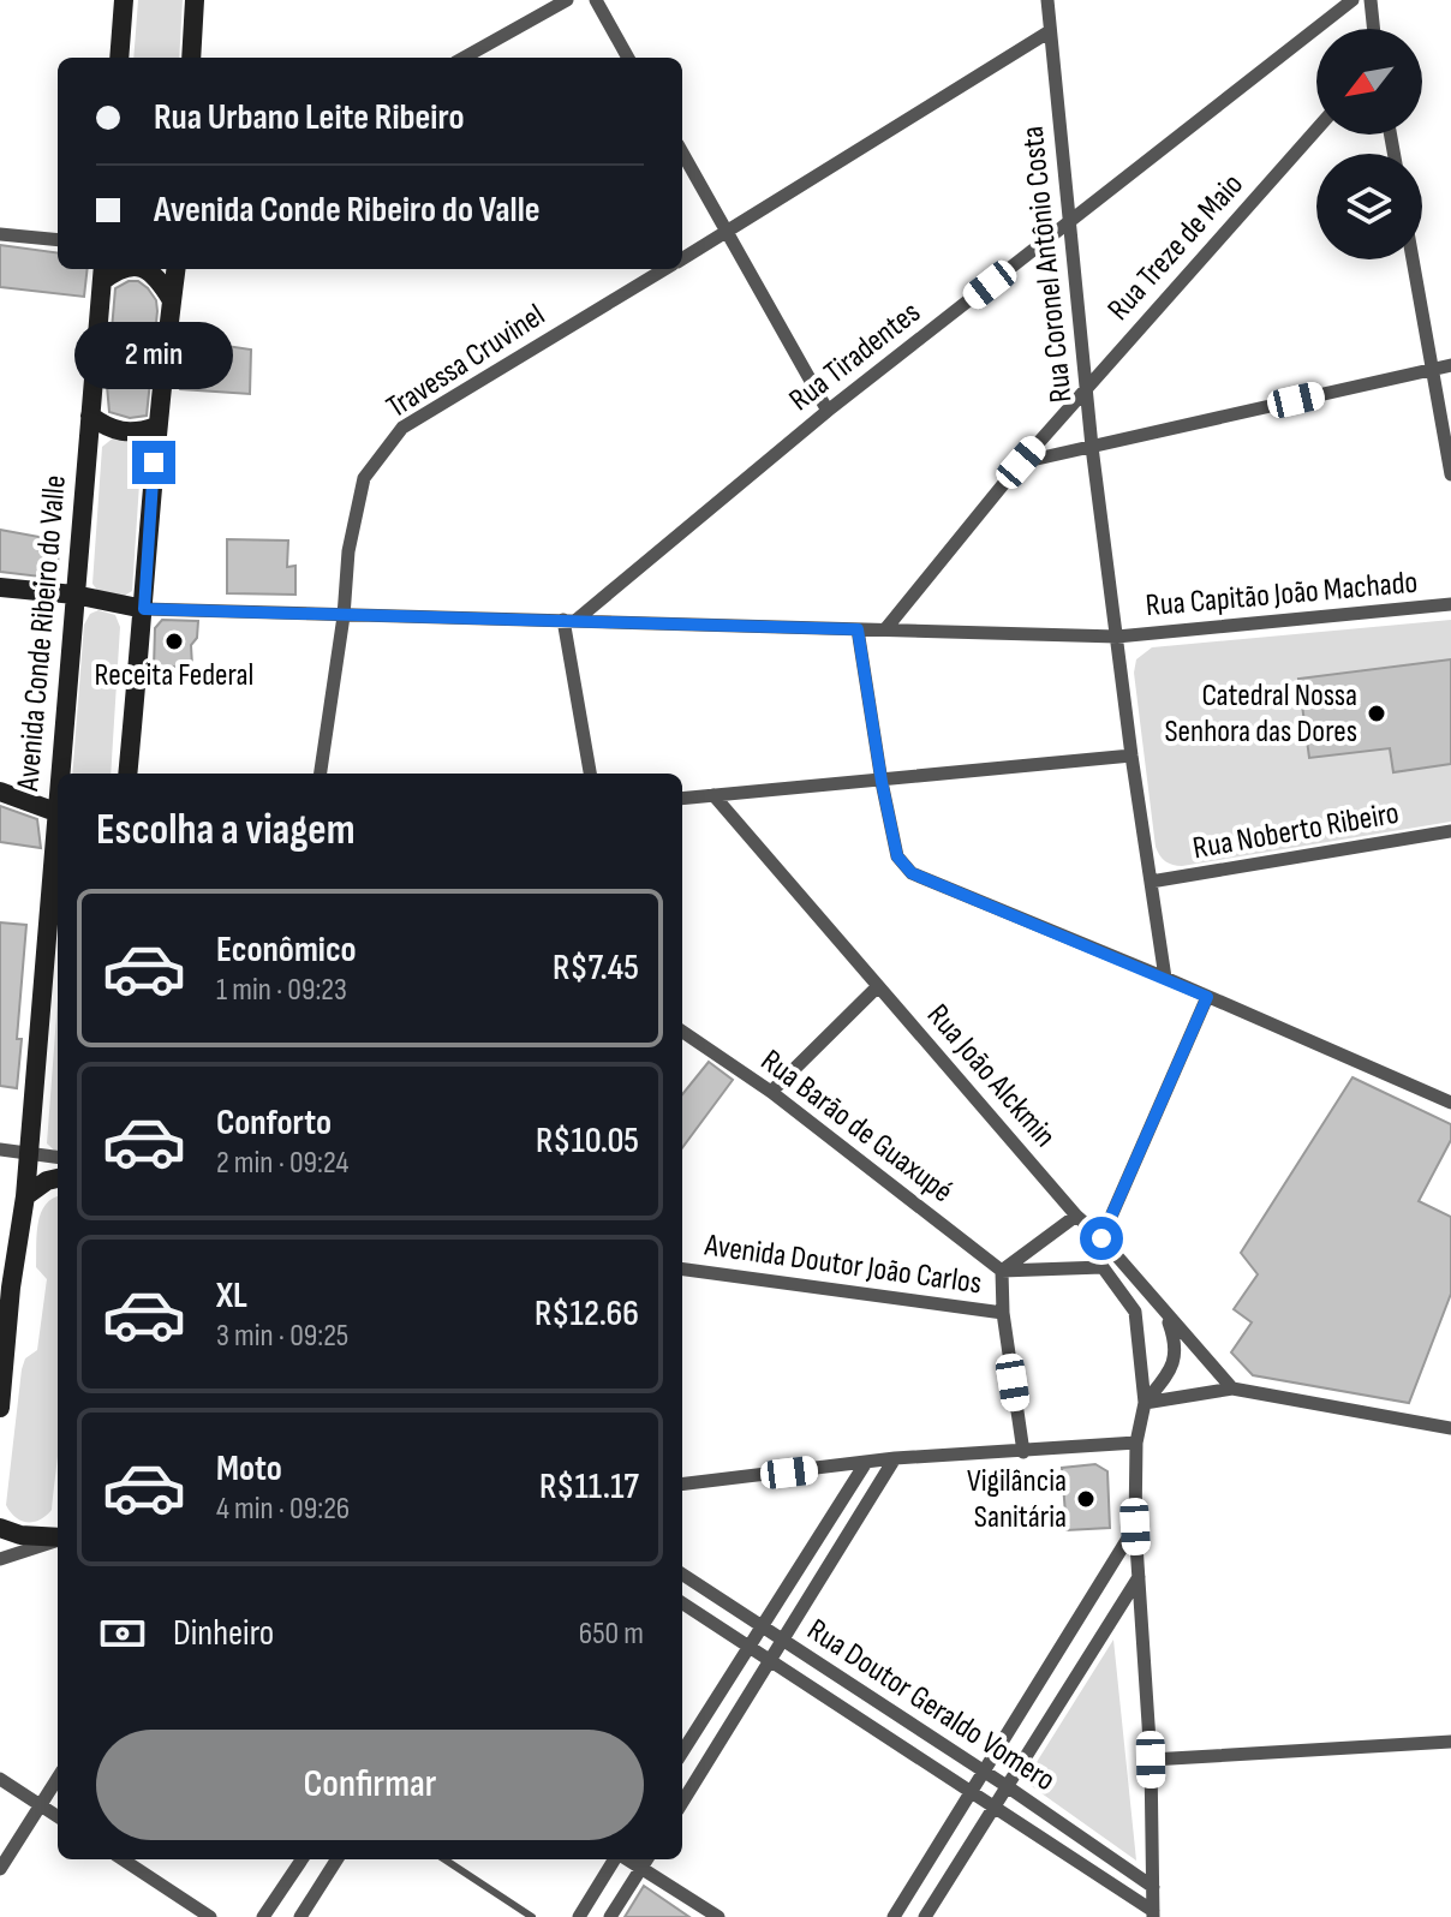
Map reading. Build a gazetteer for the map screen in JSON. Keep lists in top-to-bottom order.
{
  "streets": {
    "main road": ["Avenida Conde Ribeiro do Valle"],
    "street": [
      "Rua Treze de Maio",
      "Rua Coronel Antônio Costa",
      "Rua Tiradentes",
      "Travessa Cruvinel",
      "Rua Capitão João Machado",
      "Rua Noberto Ribeiro",
      "Rua João Alckmin",
      "Rua Barão de Guaxupé",
      "Avenida Doutor João Carlos",
      "Rua Doutor Geraldo Vomero"
    ]
  },
  "crossings": [
    ["Rua Treze de Maio", "Rua Coronel Antônio Costa"],
    ["Rua Treze de Maio", "Rua Capitão João Machado"],
    ["Rua Coronel Antônio Costa", "Rua Tiradentes"],
    ["Rua Coronel Antônio Costa", "Travessa Cruvinel"],
    ["Rua Coronel Antônio Costa", "Rua Capitão João Machado"],
    ["Rua Coronel Antônio Costa", "Rua Noberto Ribeiro"],
    ["Rua Tiradentes", "Rua Capitão João Machado"],
    ["Travessa Cruvinel", "Rua Capitão João Machado"]
  ],
  "places": ["Receita Federal", "Catedral Nossa Senhora das Dores", "Vigilância Sanitária"],
  "north": "bottom left",
  "page": {
    "banner": ["Rua Urbano Leite Ribeiro", "Avenida Conde Ribeiro do Valle"],
    "bubble": "2 min",
    "heading": "Escolha a viagem",
    "list": [
      {
        "name": "Econômico",
        "note": "1 min · 09:23",
        "value": "R$7.45"
      },
      {
        "name": "Conforto",
        "note": "2 min · 09:24",
        "value": "R$10.05"
      },
      {
        "name": "XL",
        "note": "3 min · 09:25",
        "value": "R$12.66"
      },
      {
        "name": "Moto",
        "note": "4 min · 09:26",
        "value": "R$11.17"
      }
    ],
    "pay": ["Dinheiro", "650 m"],
    "buttons": "Confirmar"
  }
}
